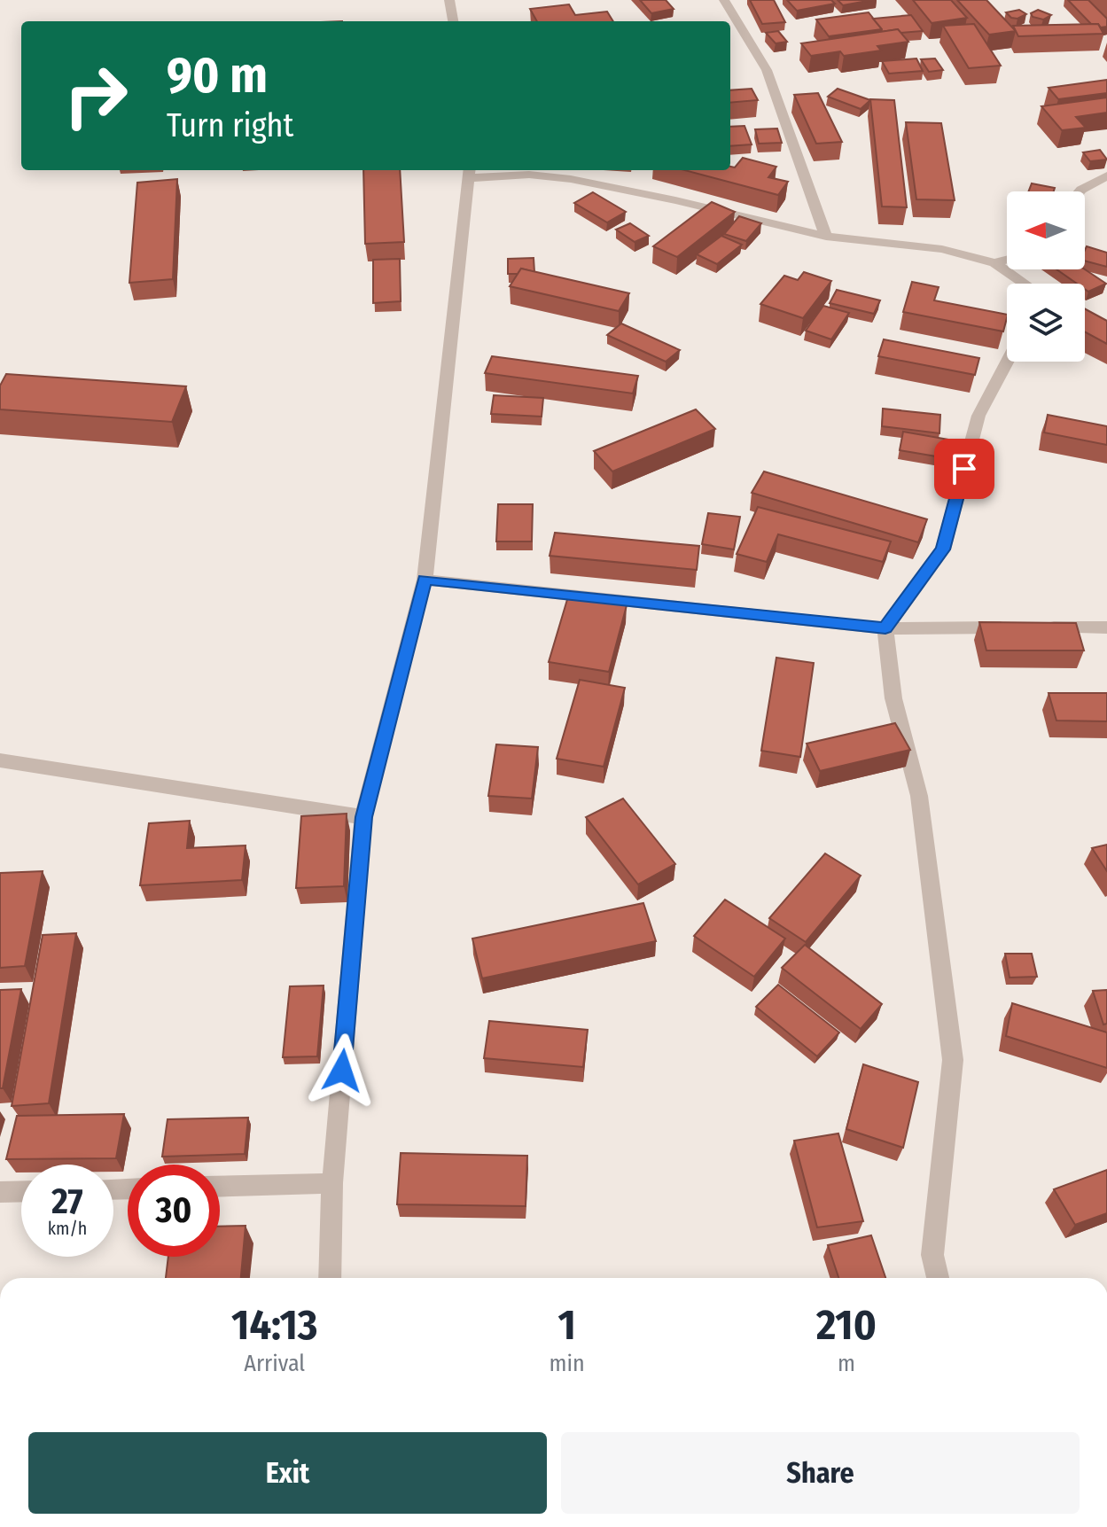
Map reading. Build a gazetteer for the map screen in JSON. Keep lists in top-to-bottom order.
{
  "north": "left",
  "page": {
    "turn": ["90 m", "Turn right"],
    "speed": "27 km/h",
    "limit": "30",
    "eta": [
      "14:13",
      "Arrival",
      "1",
      "min",
      "210",
      "m"
    ],
    "buttons": ["Exit", "Share"]
  }
}
